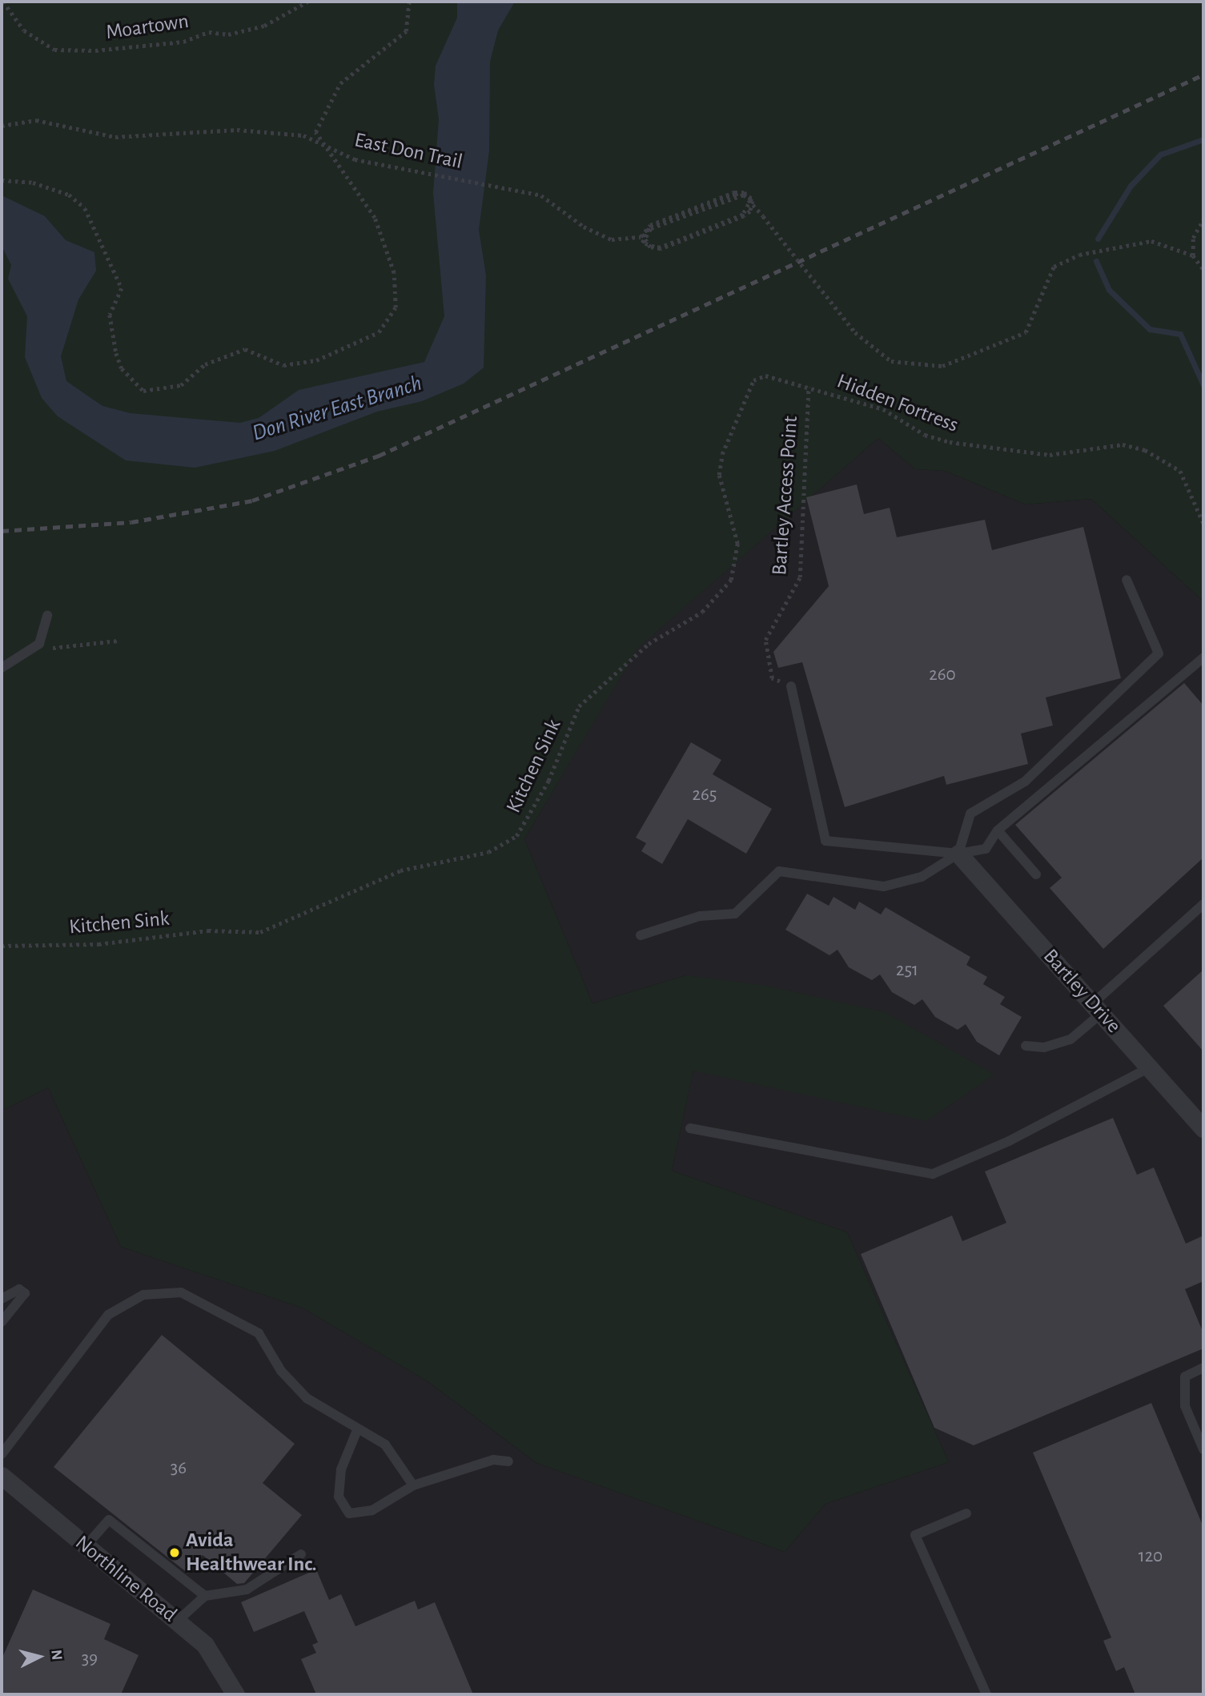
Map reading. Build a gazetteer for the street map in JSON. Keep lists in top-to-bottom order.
{
  "streets": {
    "street": ["Bartley Drive", "Northline Road"],
    "path": [
      "Moartown",
      "East Don Trail",
      "Hidden Fortress",
      "Bartley Access Point",
      "Kitchen Sink"
    ]
  },
  "crossings": [
    ["Hidden Fortress", "Bartley Access Point"],
    ["Hidden Fortress", "Kitchen Sink"],
    ["Bartley Access Point", "Kitchen Sink"]
  ],
  "water": ["Don River East Branch"],
  "places": ["Avida Healthwear Inc."],
  "house_numbers": [
    "260",
    "265",
    "251",
    "36",
    "120",
    "39"
  ],
  "north": "right"
}
